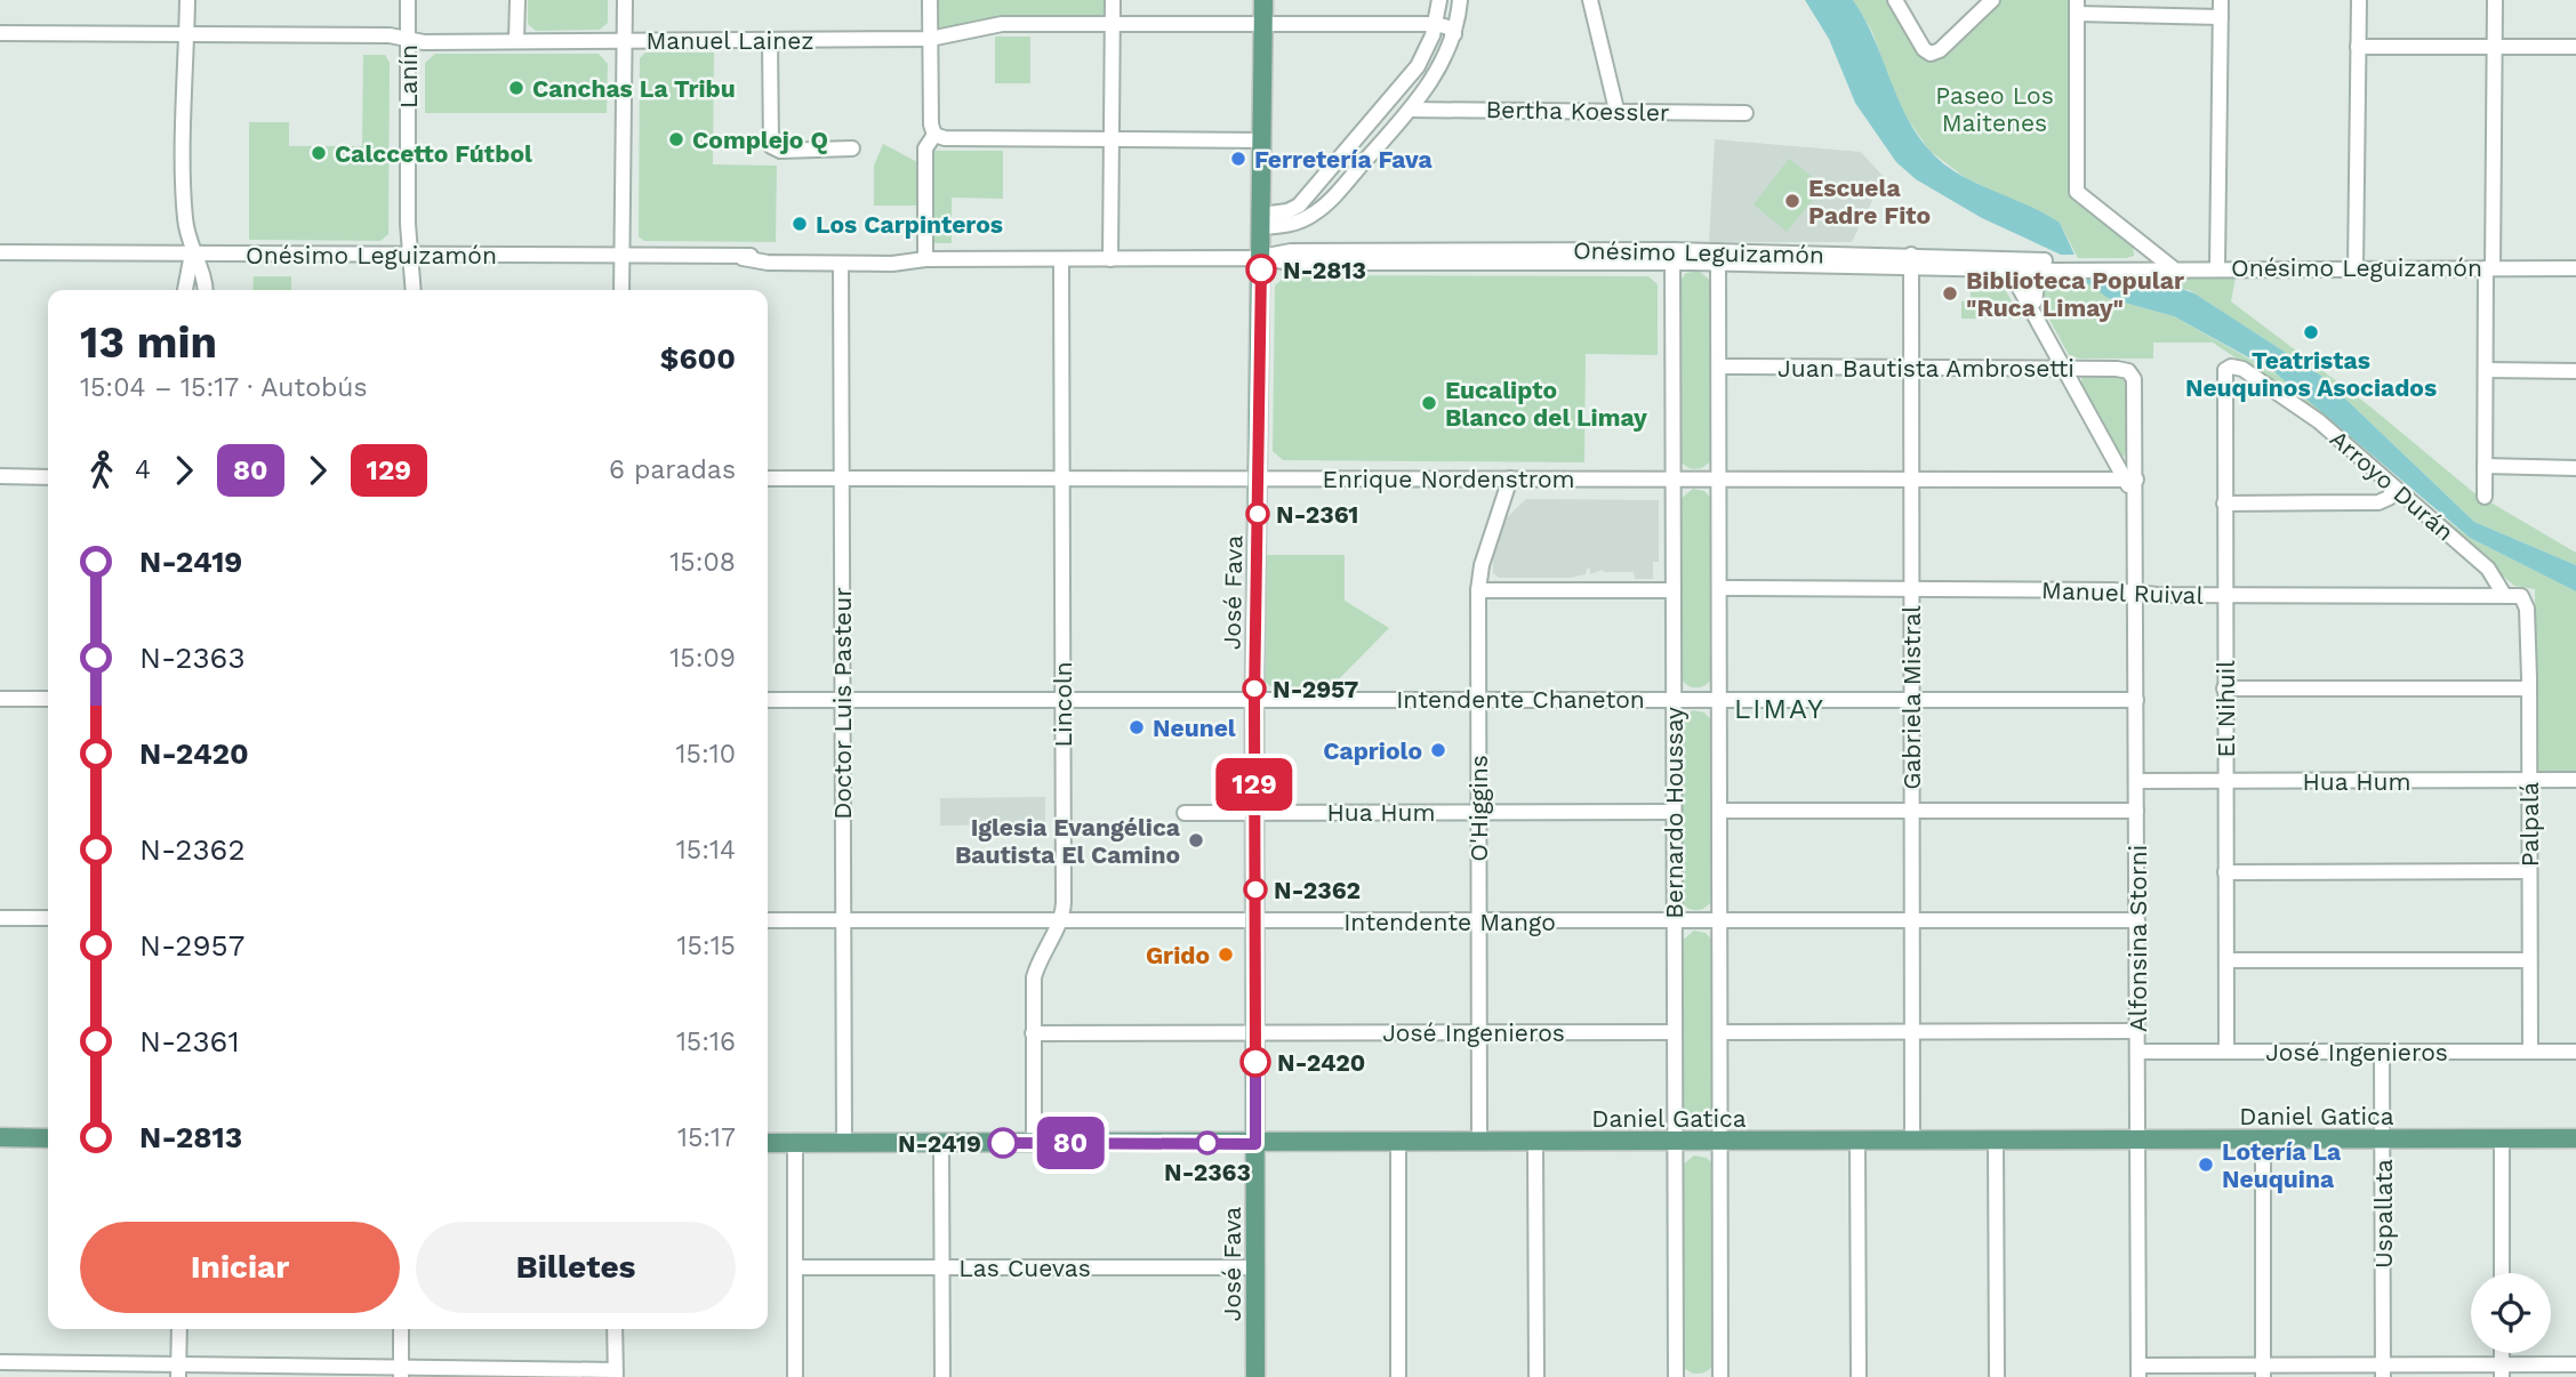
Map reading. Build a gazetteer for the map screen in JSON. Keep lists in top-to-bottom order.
{
  "streets": {
    "main road": ["José Fava", "Daniel Gatica"],
    "street": [
      "Manuel Lainez",
      "Lanín",
      "Bertha Koessler",
      "Onésimo Leguizamón",
      "Juan Bautista Ambrosetti",
      "Enrique Nordenstrom",
      "Arroyo Durán",
      "Manuel Ruival",
      "Gabriela Mistral",
      "Intendente Chaneton",
      "Doctor Luis Pasteur",
      "Lincoln",
      "El Nihuil",
      "Hua Hum",
      "O'Higgins",
      "Bernardo Houssay",
      "Palpalá",
      "Intendente Mango",
      "Alfonsina Storni",
      "José Ingenieros",
      "Uspallata",
      "Las Cuevas"
    ]
  },
  "crossings": [
    ["Manuel Lainez", "Lanín"],
    ["Manuel Lainez", "José Fava"],
    ["Lanín", "Onésimo Leguizamón"],
    ["Onésimo Leguizamón", "José Fava"],
    ["Onésimo Leguizamón", "Gabriela Mistral"],
    ["Onésimo Leguizamón", "Doctor Luis Pasteur"],
    ["Onésimo Leguizamón", "Lincoln"],
    ["Onésimo Leguizamón", "Bernardo Houssay"],
    ["Onésimo Leguizamón", "Alfonsina Storni"],
    ["Juan Bautista Ambrosetti", "Gabriela Mistral"],
    ["Juan Bautista Ambrosetti", "Bernardo Houssay"],
    ["Juan Bautista Ambrosetti", "Alfonsina Storni"],
    ["Enrique Nordenstrom", "José Fava"],
    ["Enrique Nordenstrom", "Gabriela Mistral"],
    ["Enrique Nordenstrom", "Doctor Luis Pasteur"],
    ["Enrique Nordenstrom", "Lincoln"],
    ["Enrique Nordenstrom", "O'Higgins"],
    ["Enrique Nordenstrom", "Bernardo Houssay"],
    ["Enrique Nordenstrom", "Alfonsina Storni"],
    ["Arroyo Durán", "Manuel Ruival"],
    ["Arroyo Durán", "El Nihuil"],
    ["José Fava", "Intendente Chaneton"],
    ["José Fava", "Hua Hum"],
    ["José Fava", "Intendente Mango"],
    ["José Fava", "José Ingenieros"],
    ["José Fava", "Daniel Gatica"],
    ["José Fava", "Las Cuevas"],
    ["Manuel Ruival", "Gabriela Mistral"],
    ["Manuel Ruival", "El Nihuil"],
    ["Manuel Ruival", "Bernardo Houssay"],
    ["Manuel Ruival", "Palpalá"],
    ["Manuel Ruival", "Alfonsina Storni"],
    ["Gabriela Mistral", "Intendente Chaneton"],
    ["Gabriela Mistral", "Intendente Mango"],
    ["Gabriela Mistral", "Daniel Gatica"],
    ["Intendente Chaneton", "Doctor Luis Pasteur"],
    ["Intendente Chaneton", "Lincoln"],
    ["Intendente Chaneton", "O'Higgins"],
    ["Intendente Chaneton", "Bernardo Houssay"],
    ["Intendente Chaneton", "Alfonsina Storni"],
    ["Doctor Luis Pasteur", "Intendente Mango"],
    ["Doctor Luis Pasteur", "Daniel Gatica"],
    ["Lincoln", "Intendente Mango"],
    ["Lincoln", "José Ingenieros"],
    ["Lincoln", "Daniel Gatica"],
    ["El Nihuil", "Hua Hum"],
    ["El Nihuil", "José Ingenieros"],
    ["Hua Hum", "O'Higgins"],
    ["Hua Hum", "Bernardo Houssay"],
    ["Hua Hum", "Palpalá"],
    ["Hua Hum", "Alfonsina Storni"],
    ["O'Higgins", "Intendente Mango"],
    ["O'Higgins", "José Ingenieros"],
    ["O'Higgins", "Daniel Gatica"],
    ["Bernardo Houssay", "Intendente Mango"],
    ["Bernardo Houssay", "José Ingenieros"],
    ["Bernardo Houssay", "Daniel Gatica"],
    ["Palpalá", "José Ingenieros"],
    ["Intendente Mango", "Alfonsina Storni"],
    ["Alfonsina Storni", "José Ingenieros"],
    ["Alfonsina Storni", "Daniel Gatica"],
    ["José Ingenieros", "Uspallata"],
    ["Daniel Gatica", "Uspallata"]
  ],
  "districts": ["LIMAY"],
  "parks": ["Paseo Los Maitenes"],
  "places": [
    "Canchas La Tribu",
    "Complejo Q",
    "Calccetto Fútbol",
    "Ferretería Fava",
    "Escuela Padre Fito",
    "Los Carpinteros",
    "N-2813",
    "Biblioteca Popular \"Ruca Limay\"",
    "Teatristas Neuquinos Asociados",
    "Eucalipto Blanco del Limay",
    "N-2361",
    "N-2957",
    "Neunel",
    "Capriolo",
    "Iglesia Evangélica Bautista El Camino",
    "N-2362",
    "Grido",
    "N-2420",
    "N-2419",
    "N-2363",
    "Lotería La Neuquina"
  ],
  "lines": ["bus line 129", "bus line 80"],
  "page": {
    "on_map": ["80", "129"],
    "heading": ["13 min", "15:04 – 15:17 · Autobús", "$600"],
    "legs": [
      "4",
      "80",
      "129",
      "6 paradas"
    ],
    "list": [
      {
        "name": "N-2419",
        "value": "15:08"
      },
      {
        "name": "N-2363",
        "value": "15:09"
      },
      {
        "name": "N-2420",
        "value": "15:10"
      },
      {
        "name": "N-2362",
        "value": "15:14"
      },
      {
        "name": "N-2957",
        "value": "15:15"
      },
      {
        "name": "N-2361",
        "value": "15:16"
      },
      {
        "name": "N-2813",
        "value": "15:17"
      }
    ],
    "buttons": ["Iniciar", "Billetes"]
  }
}
